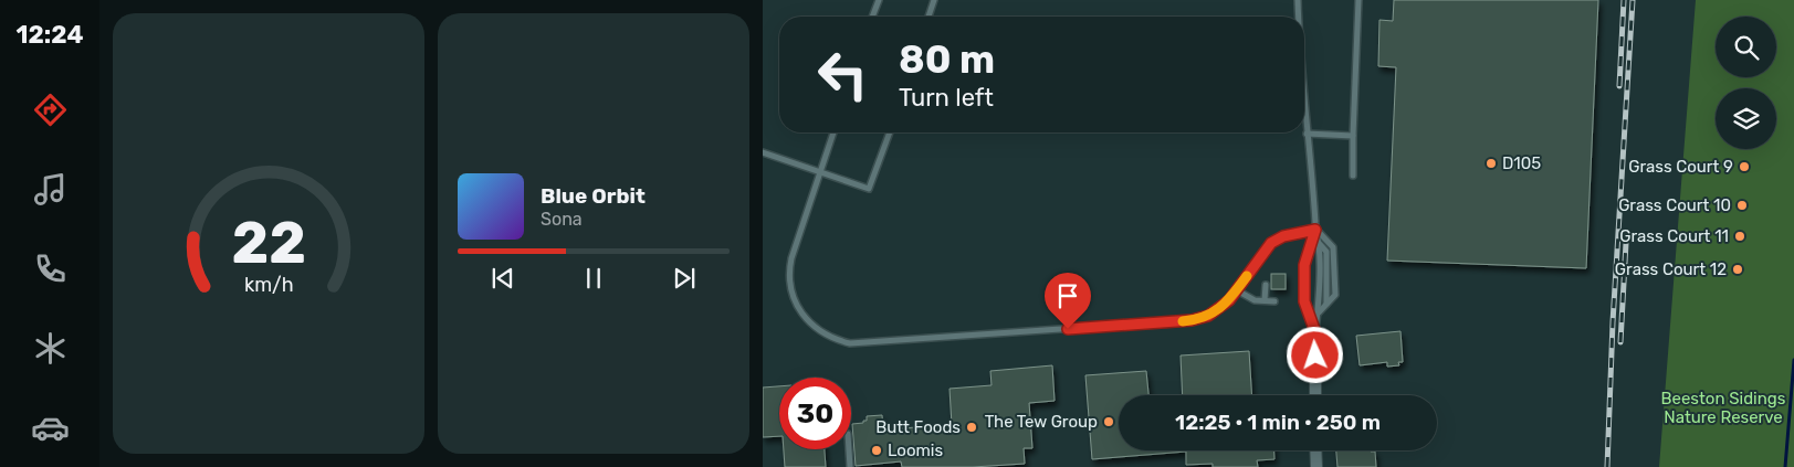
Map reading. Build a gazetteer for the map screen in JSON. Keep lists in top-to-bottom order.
{
  "parks": ["Beeston Sidings Nature Reserve"],
  "places": [
    "D105",
    "Grass Court 9",
    "Grass Court 10",
    "Grass Court 11",
    "Grass Court 12",
    "The Tew Group",
    "Butt Foods",
    "Loomis"
  ],
  "page": {
    "tabs": "12:24",
    "turn": ["80 m", "Turn left"],
    "song": ["Blue Orbit", "Sona"],
    "limit": "30",
    "trip": "12:25 · 1 min · 250 m",
    "gauge": ["22", "km/h"]
  }
}
